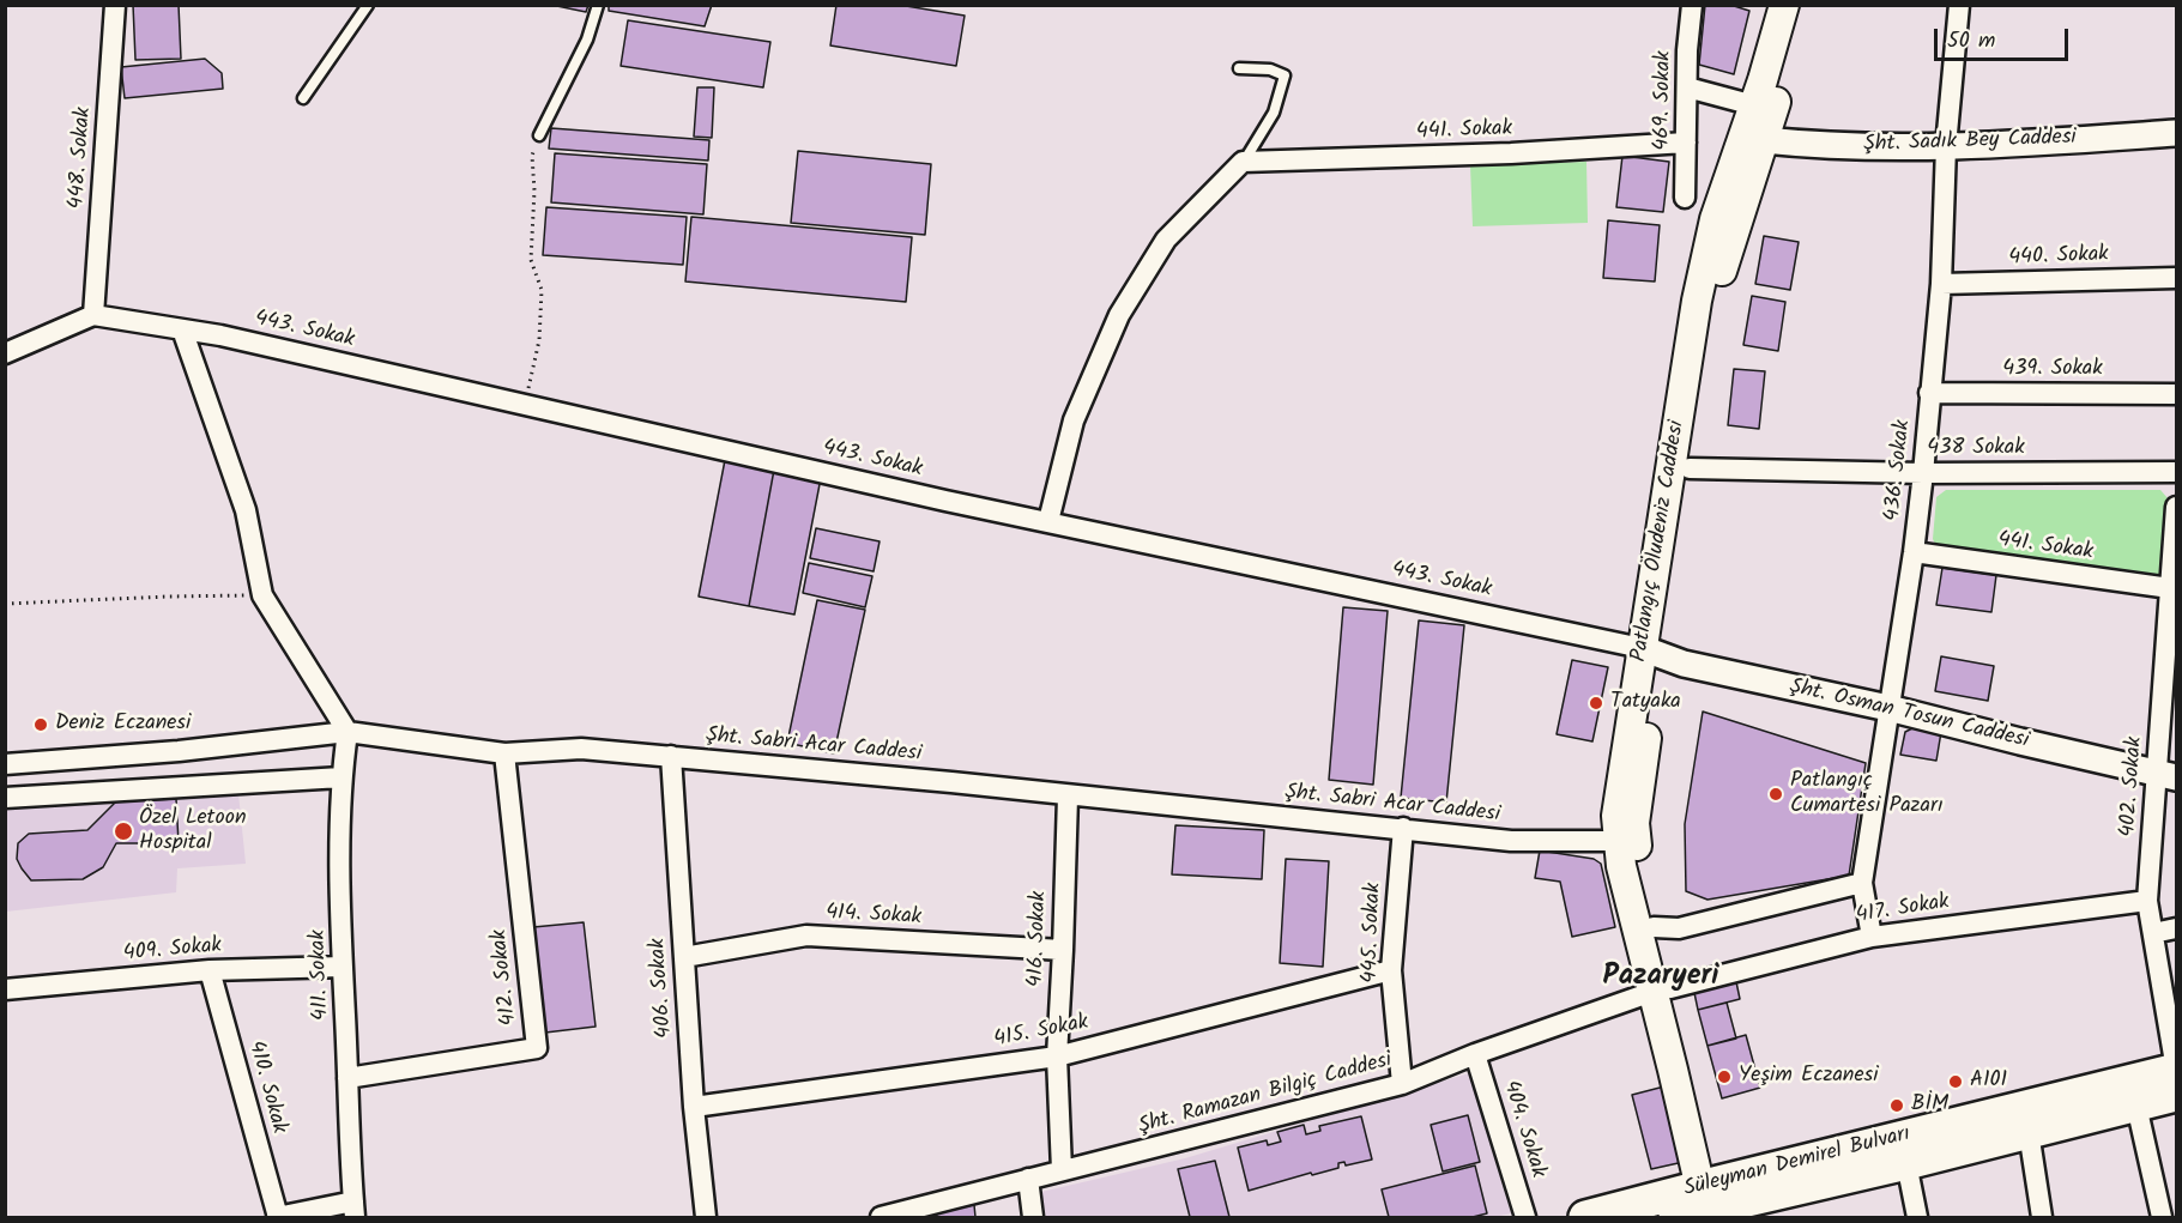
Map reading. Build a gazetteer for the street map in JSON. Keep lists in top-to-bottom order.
{
  "streets": {
    "main road": ["Patlangıç Öludeniz Caddesi", "Süleyman Demirel Bulvarı"],
    "street": [
      "469. Sokak",
      "441. Sokak",
      "Şht. Sadık Bey Caddesi",
      "448. Sokak",
      "440. Sokak",
      "443. Sokak",
      "439. Sokak",
      "438 Sokak",
      "436. Sokak",
      "Şht. Osman Tosun Caddesi",
      "Şht. Sabri Acar Caddesi",
      "402. Sokak",
      "417. Sokak",
      "414. Sokak",
      "445. Sokak",
      "416. Sokak",
      "409. Sokak",
      "411. Sokak",
      "412. Sokak",
      "406. Sokak",
      "415. Sokak",
      "410. Sokak",
      "Şht. Ramazan Bilgiç Caddesi",
      "404. Sokak"
    ]
  },
  "crossings": [
    ["469. Sokak", "441. Sokak"],
    ["441. Sokak", "436. Sokak"],
    ["441. Sokak", "402. Sokak"],
    ["Şht. Sadık Bey Caddesi", "436. Sokak"],
    ["Şht. Sadık Bey Caddesi", "Patlangıç Öludeniz Caddesi"],
    ["448. Sokak", "443. Sokak"],
    ["440. Sokak", "436. Sokak"],
    ["443. Sokak", "Patlangıç Öludeniz Caddesi"],
    ["443. Sokak", "Şht. Osman Tosun Caddesi"],
    ["439. Sokak", "436. Sokak"],
    ["438 Sokak", "436. Sokak"],
    ["438 Sokak", "Patlangıç Öludeniz Caddesi"],
    ["436. Sokak", "Şht. Osman Tosun Caddesi"],
    ["436. Sokak", "417. Sokak"],
    ["Patlangıç Öludeniz Caddesi", "Şht. Osman Tosun Caddesi"],
    ["Patlangıç Öludeniz Caddesi", "Şht. Sabri Acar Caddesi"],
    ["Patlangıç Öludeniz Caddesi", "417. Sokak"],
    ["Patlangıç Öludeniz Caddesi", "Şht. Ramazan Bilgiç Caddesi"],
    ["Patlangıç Öludeniz Caddesi", "Süleyman Demirel Bulvarı"],
    ["Şht. Osman Tosun Caddesi", "402. Sokak"],
    ["Şht. Sabri Acar Caddesi", "445. Sokak"],
    ["Şht. Sabri Acar Caddesi", "416. Sokak"],
    ["Şht. Sabri Acar Caddesi", "411. Sokak"],
    ["Şht. Sabri Acar Caddesi", "412. Sokak"],
    ["Şht. Sabri Acar Caddesi", "406. Sokak"],
    ["402. Sokak", "417. Sokak"],
    ["402. Sokak", "Süleyman Demirel Bulvarı"],
    ["417. Sokak", "Şht. Ramazan Bilgiç Caddesi"],
    ["414. Sokak", "416. Sokak"],
    ["414. Sokak", "406. Sokak"],
    ["445. Sokak", "415. Sokak"],
    ["445. Sokak", "Şht. Ramazan Bilgiç Caddesi"],
    ["416. Sokak", "415. Sokak"],
    ["416. Sokak", "Şht. Ramazan Bilgiç Caddesi"],
    ["409. Sokak", "411. Sokak"],
    ["409. Sokak", "410. Sokak"],
    ["411. Sokak", "412. Sokak"],
    ["406. Sokak", "415. Sokak"],
    ["Şht. Ramazan Bilgiç Caddesi", "404. Sokak"]
  ],
  "districts": ["Pazaryeri"],
  "places": [
    "Tatyaka",
    "Deniz Eczanesi",
    "Patlangıç Cumartesi Pazarı",
    "Özel Letoon Hospital",
    "Yeşim Eczanesi",
    "A101",
    "BİM"
  ],
  "scale_bar": "50 m"
}
